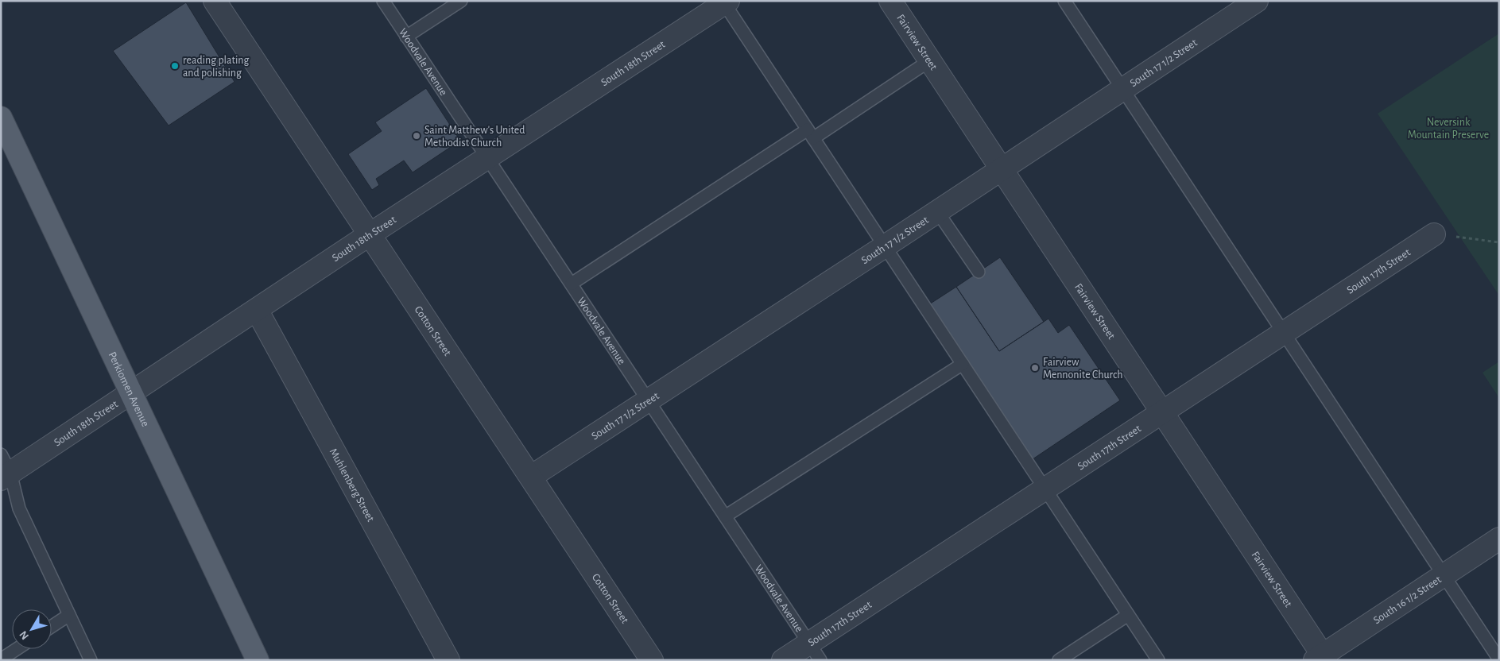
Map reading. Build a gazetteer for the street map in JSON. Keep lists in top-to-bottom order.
{
  "streets": {
    "main road": ["Perkiomen Avenue"],
    "street": [
      "Fairview Street",
      "South 18th Street",
      "South 17 1/2 Street",
      "South 17th Street",
      "Cotton Street",
      "Muhlenberg Street",
      "South 16 1/2 Street"
    ],
    "lane": ["Woodvale Avenue"]
  },
  "crossings": [
    ["Fairview Street", "South 17 1/2 Street"],
    ["Fairview Street", "South 17th Street"],
    ["Fairview Street", "South 16 1/2 Street"],
    ["Woodvale Avenue", "South 18th Street"],
    ["Woodvale Avenue", "South 17 1/2 Street"],
    ["Woodvale Avenue", "South 17th Street"],
    ["South 18th Street", "Cotton Street"],
    ["South 18th Street", "Perkiomen Avenue"],
    ["South 18th Street", "Muhlenberg Street"],
    ["South 17 1/2 Street", "Cotton Street"]
  ],
  "parks": ["Neversink Mountain Preserve"],
  "places": ["reading plating and polishing", "Saint Matthew's United Methodist Church", "Fairview Mennonite Church"],
  "north": "bottom left"
}
